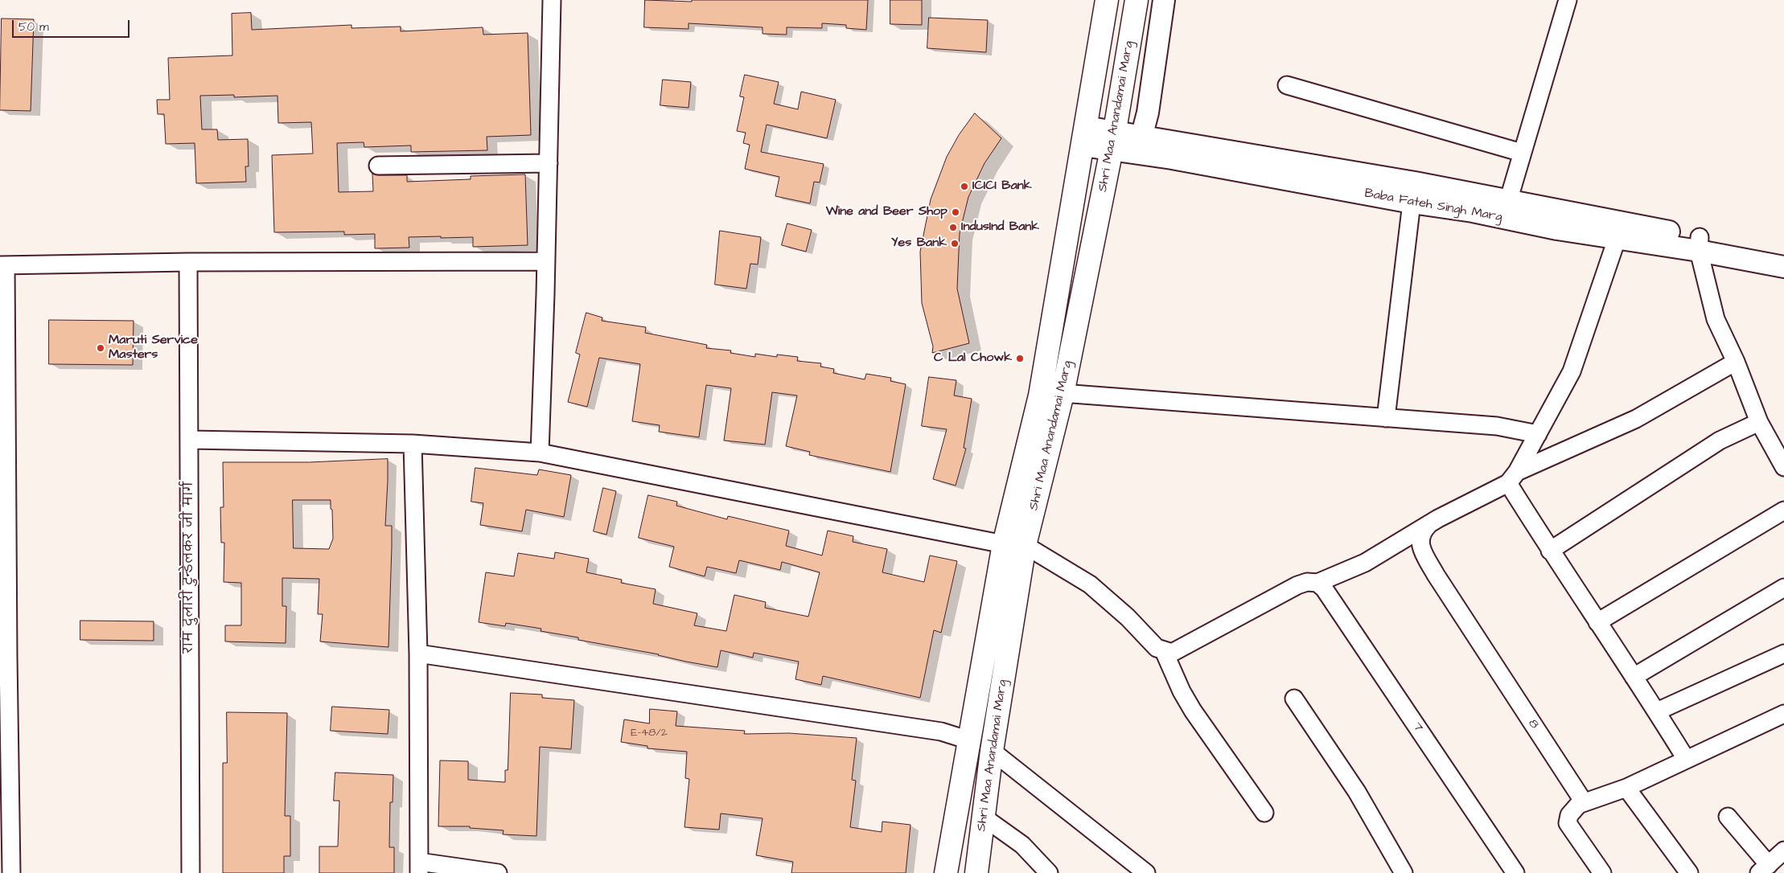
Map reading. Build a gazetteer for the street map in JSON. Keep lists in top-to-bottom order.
{
  "streets": {
    "main road": ["Shri Maa Anandamai Marg"],
    "street": [
      "Baba Fateh Singh Marg",
      "राम दुलारी टुन्डेलकर जी मार्ग",
      "8",
      "7"
    ]
  },
  "crossings": [
    ["Shri Maa Anandamai Marg", "Baba Fateh Singh Marg"]
  ],
  "places": [
    "ICICI Bank",
    "Wine and Beer Shop",
    "IndusInd Bank",
    "Yes Bank",
    "Maruti Service Masters",
    "C Lal Chowk"
  ],
  "house_numbers": ["E-48/2"],
  "scale_bar": "50 m"
}
